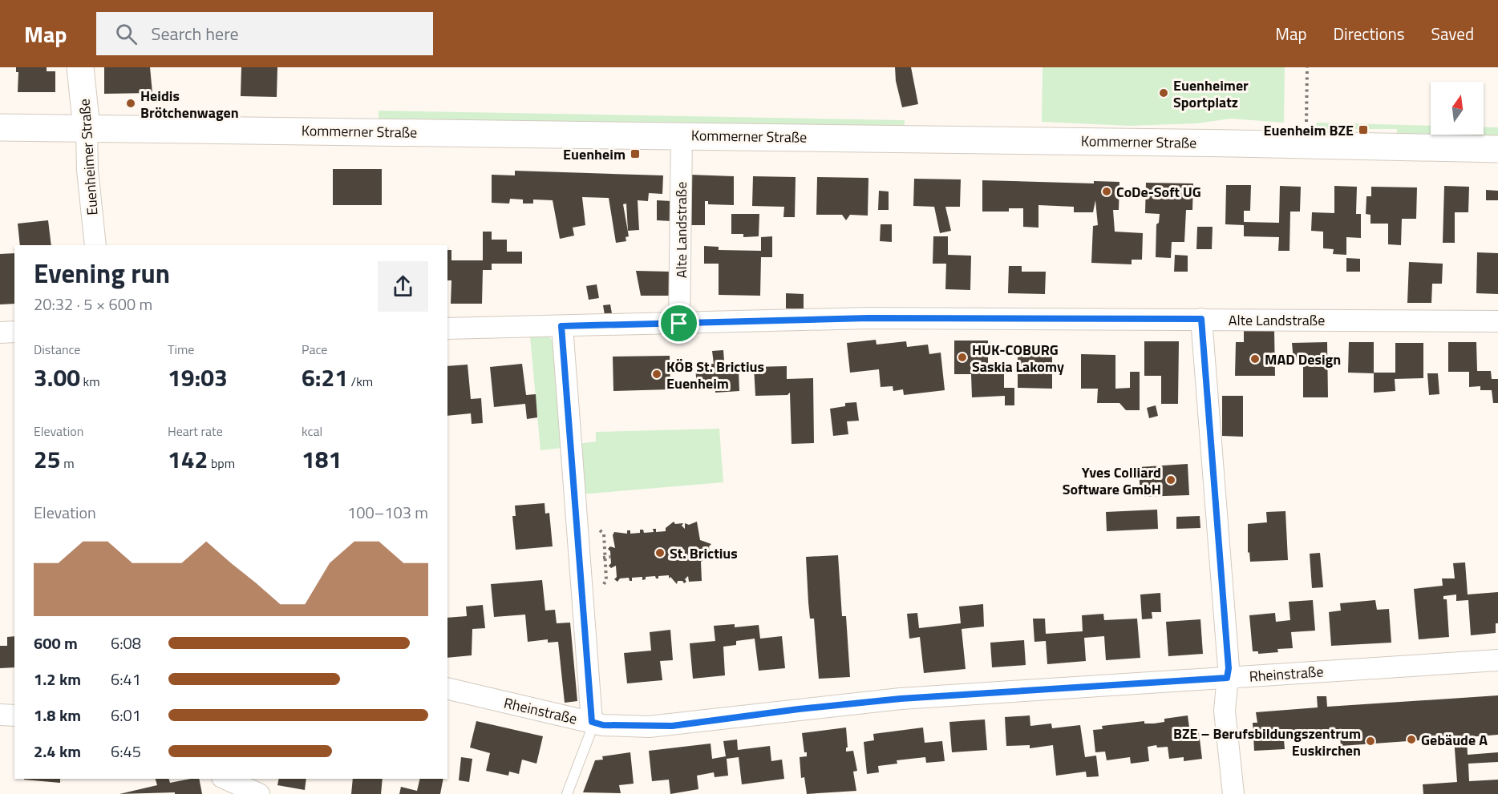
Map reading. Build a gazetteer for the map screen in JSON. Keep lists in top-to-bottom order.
{
  "streets": {
    "main road": ["Kommerner Straße", "Euenheimer Straße"],
    "street": ["Alte Landstraße", "Rheinstraße"]
  },
  "crossings": [
    ["Kommerner Straße", "Euenheimer Straße"],
    ["Kommerner Straße", "Alte Landstraße"]
  ],
  "places": {
    "other": [
      "Euenheimer Sportplatz",
      "Heidis Brötchenwagen",
      "CoDe-Soft UG",
      "HUK-COBURG Saskia Lakomy",
      "MAD Design",
      "KÖB St. Brictius Euenheim",
      "Yves Colliard Software GmbH",
      "St. Brictius",
      "Gebäude A",
      "BZE – Berufsbildungszentrum Euskirchen"
    ],
    "transit": ["Euenheim BZE", "Euenheim"]
  },
  "north": "top",
  "page": {
    "header": "Map",
    "search": "Search here",
    "nav": ["Map", "Directions", "Saved"],
    "heading": ["Evening run", "20:32 · 5 × 600 m"],
    "stats": [
      ["Distance", "3.00 km"],
      ["Time", "19:03"],
      ["Pace", "6:21 /km"],
      ["Elevation", "25 m"],
      ["Heart rate", "142 bpm"],
      ["kcal", "181"]
    ],
    "chart": ["Elevation", "100–103 m"],
    "list": [
      {
        "name": "600 m",
        "note": "6:08"
      },
      {
        "name": "1.2 km",
        "note": "6:41"
      },
      {
        "name": "1.8 km",
        "note": "6:01"
      },
      {
        "name": "2.4 km",
        "note": "6:45"
      }
    ]
  }
}
